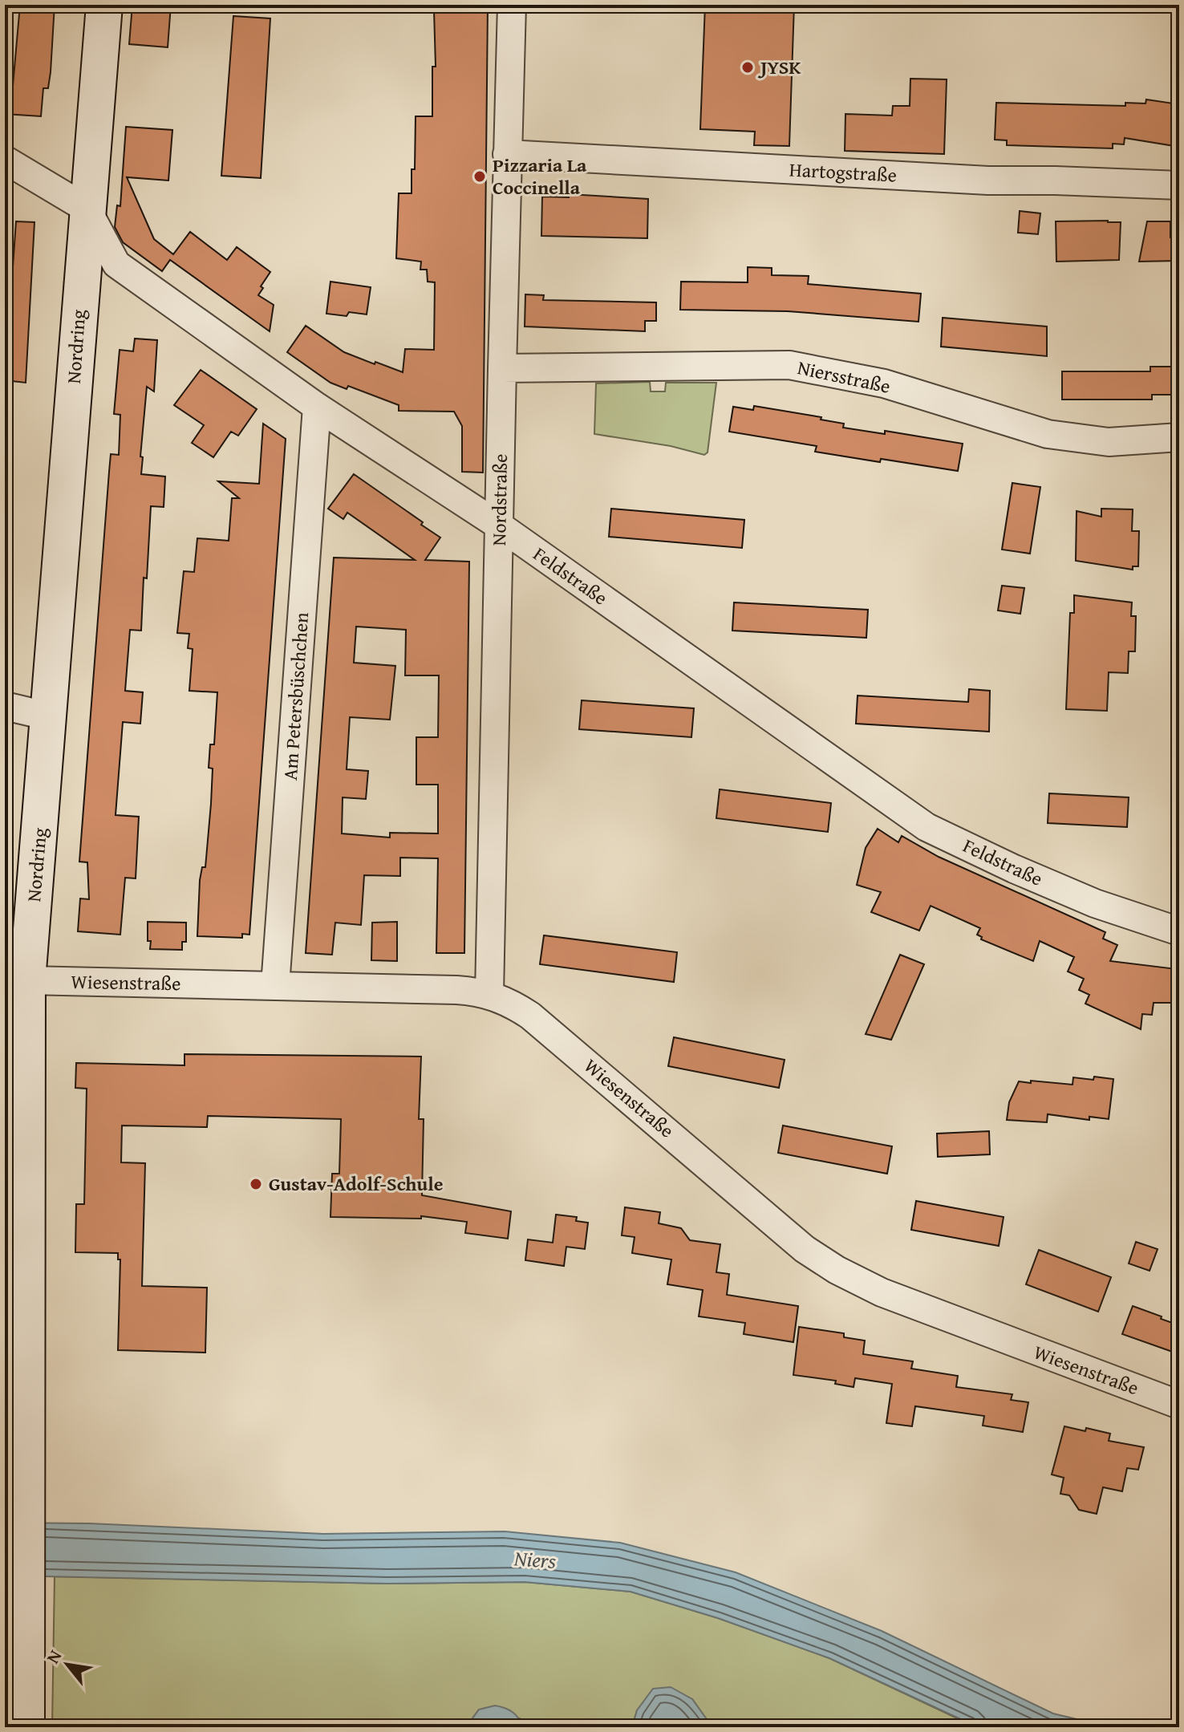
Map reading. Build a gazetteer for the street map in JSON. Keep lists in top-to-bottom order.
{
  "streets": {
    "street": [
      "Hartogstraße",
      "Nordring",
      "Niersstraße",
      "Nordstraße",
      "Feldstraße",
      "Am Petersbüschchen",
      "Wiesenstraße"
    ]
  },
  "crossings": [
    ["Hartogstraße", "Nordstraße"],
    ["Nordring", "Feldstraße"],
    ["Nordring", "Wiesenstraße"],
    ["Niersstraße", "Nordstraße"],
    ["Nordstraße", "Feldstraße"],
    ["Nordstraße", "Wiesenstraße"],
    ["Feldstraße", "Am Petersbüschchen"],
    ["Am Petersbüschchen", "Wiesenstraße"]
  ],
  "water": ["Niers"],
  "places": ["JYSK", "Pizzaria La Coccinella", "Gustav-Adolf-Schule"],
  "north": "top left"
}
